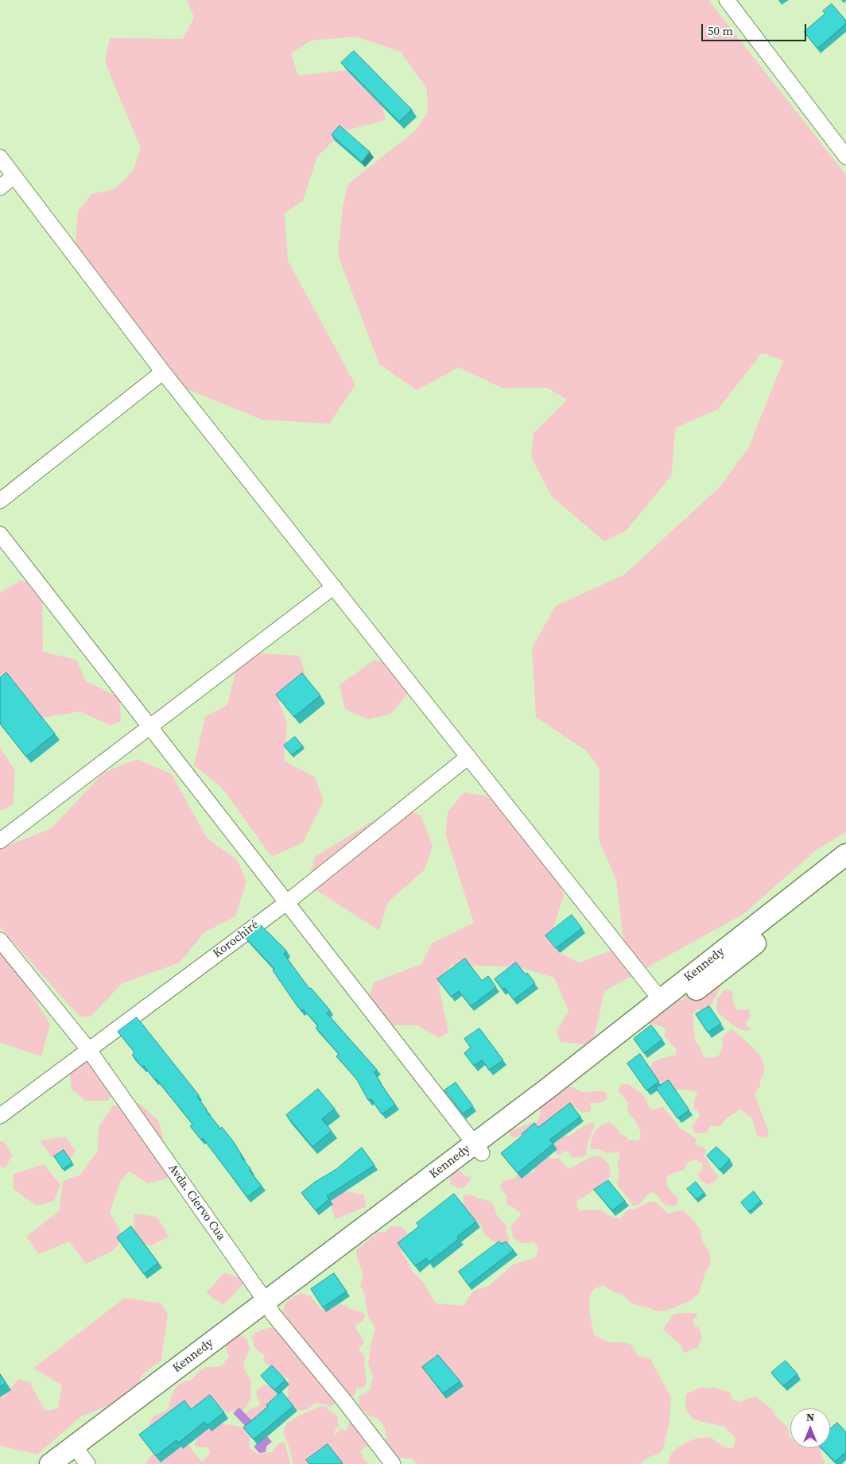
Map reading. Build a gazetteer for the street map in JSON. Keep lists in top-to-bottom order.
{
  "streets": {
    "main road": ["Kennedy"],
    "street": ["Korochiré", "Avda. Ciervo Cua"]
  },
  "crossings": [
    ["Korochiré", "Avda. Ciervo Cua"],
    ["Kennedy", "Avda. Ciervo Cua"]
  ],
  "scale_bar": "50 m",
  "north": "top"
}
